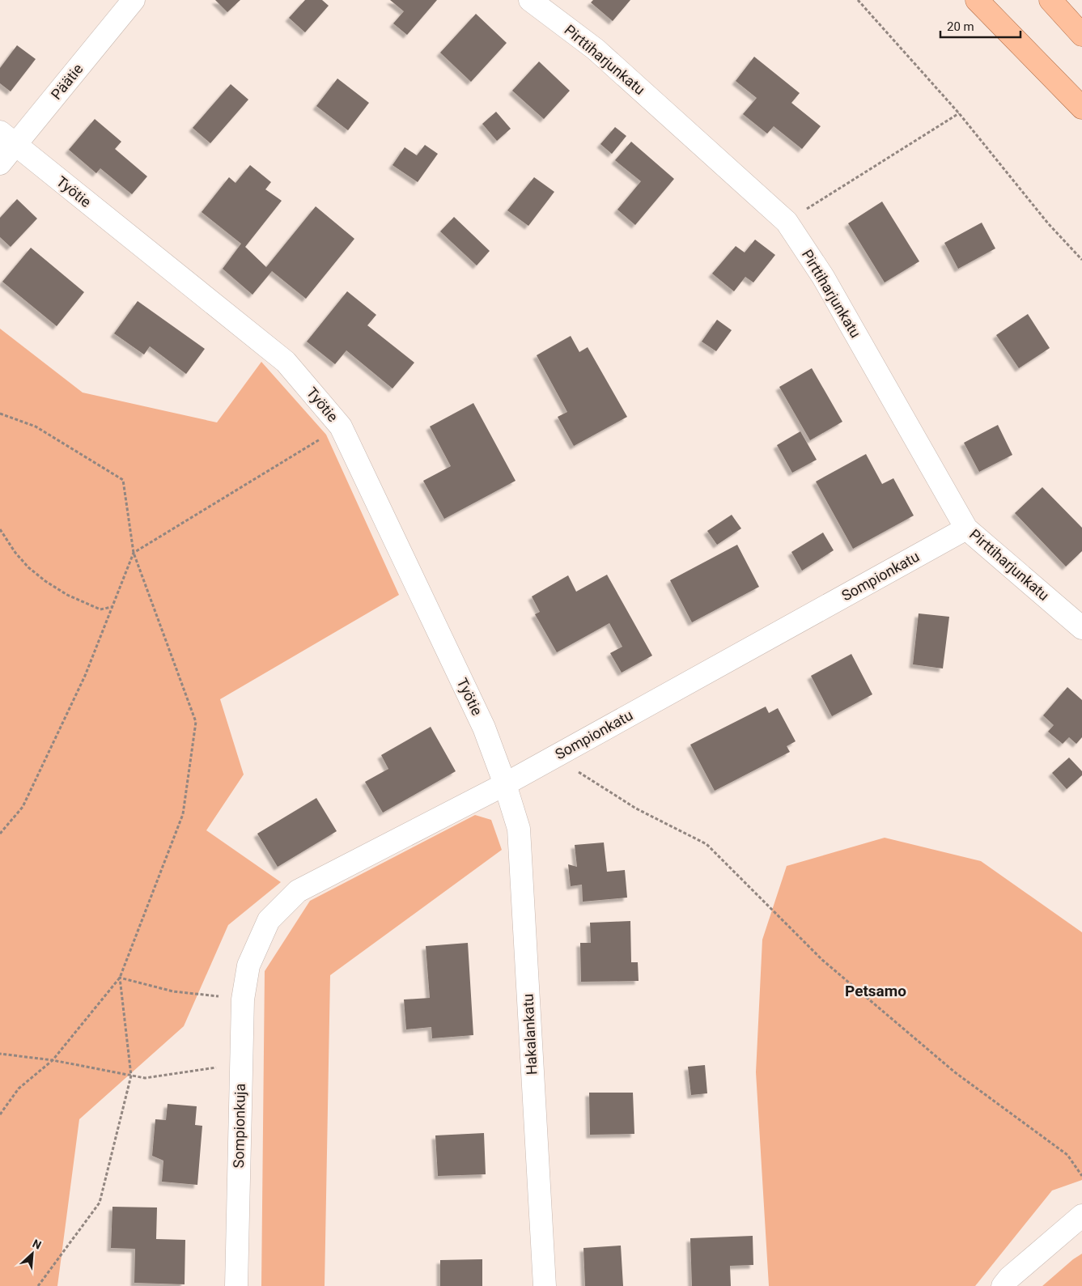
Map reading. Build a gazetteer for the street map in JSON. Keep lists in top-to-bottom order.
{
  "streets": {
    "street": [
      "Pirttiharjunkatu",
      "Päätie",
      "Työtie",
      "Sompionkatu",
      "Hakalankatu",
      "Sompionkuja"
    ]
  },
  "crossings": [
    ["Pirttiharjunkatu", "Sompionkatu"],
    ["Päätie", "Työtie"],
    ["Työtie", "Sompionkatu"],
    ["Työtie", "Hakalankatu"],
    ["Sompionkatu", "Hakalankatu"],
    ["Sompionkatu", "Sompionkuja"]
  ],
  "districts": ["Petsamo"],
  "scale_bar": "20 m",
  "north": "top right"
}
